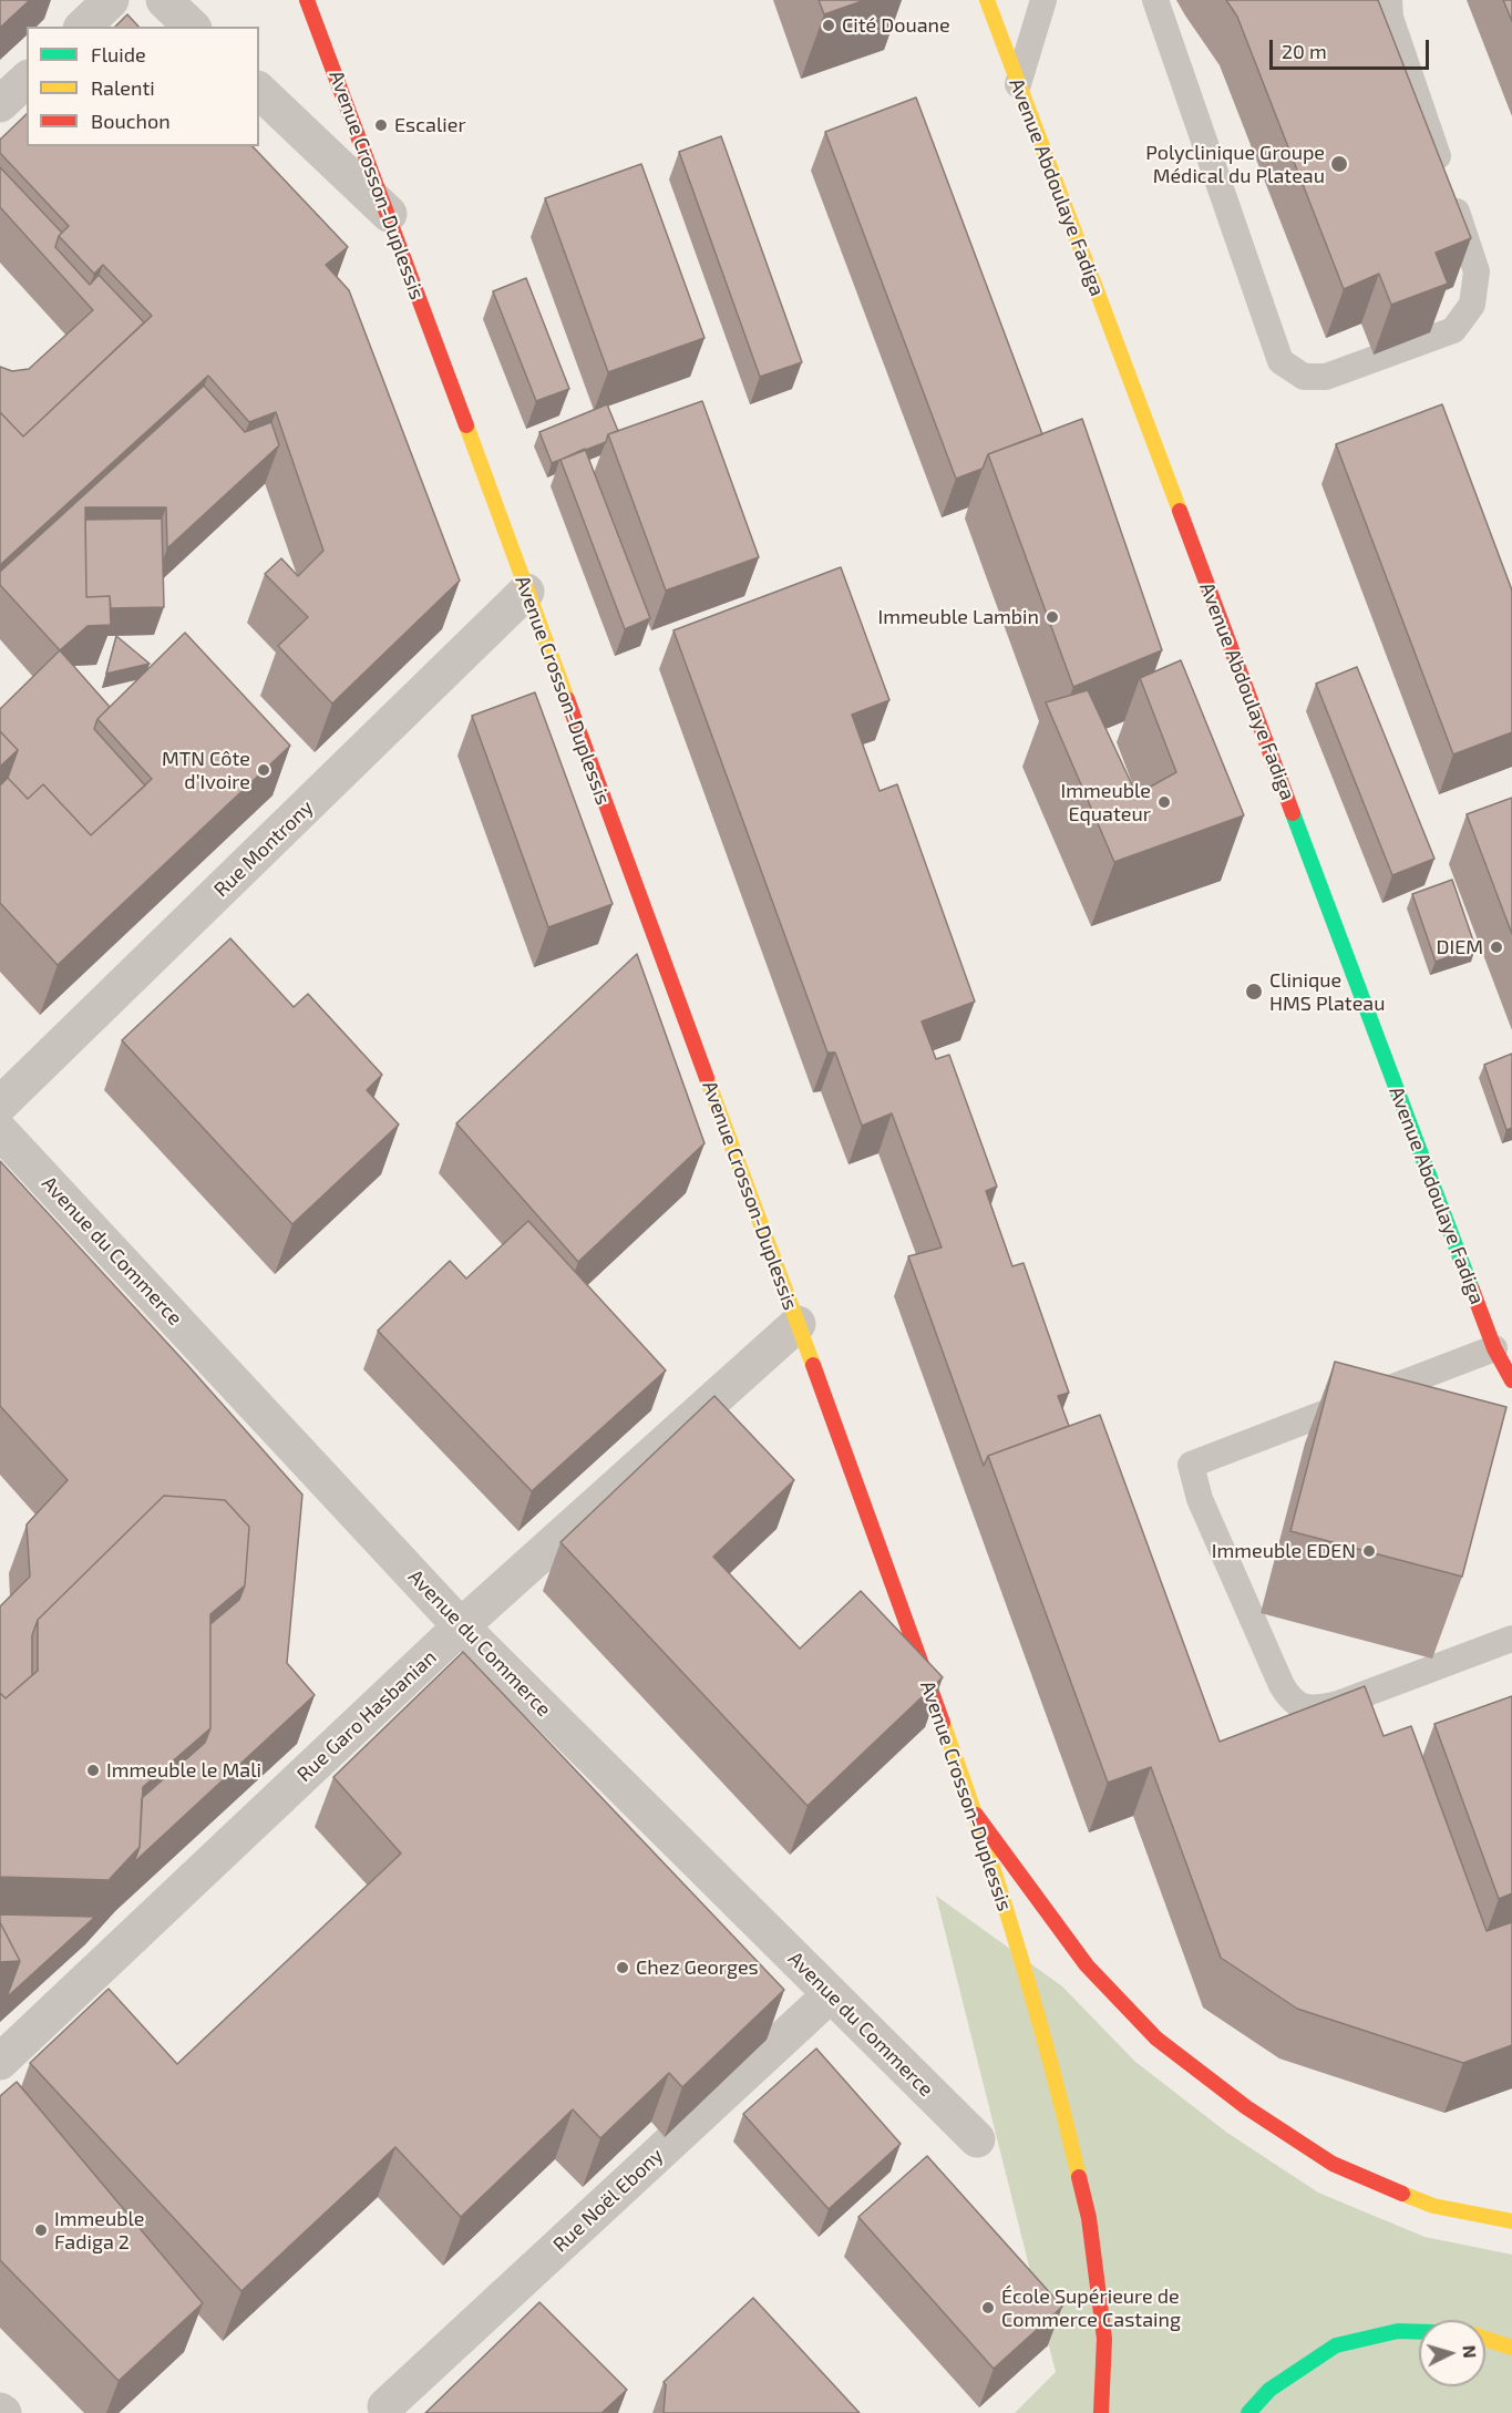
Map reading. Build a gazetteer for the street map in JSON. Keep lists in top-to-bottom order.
{
  "streets": {
    "main road": ["Avenue Crosson-Duplessis", "Avenue Abdoulaye Fadiga"],
    "street": [
      "Rue Montrony",
      "Avenue du Commerce",
      "Rue Garo Hasbanian",
      "Rue Noël Ebony"
    ]
  },
  "crossings": [
    ["Avenue Crosson-Duplessis", "Rue Montrony"],
    ["Avenue Crosson-Duplessis", "Rue Garo Hasbanian"],
    ["Avenue du Commerce", "Rue Garo Hasbanian"],
    ["Avenue du Commerce", "Rue Noël Ebony"]
  ],
  "places": [
    "Cité Douane",
    "Escalier",
    "Polyclinique Groupe Médical du Plateau",
    "Immeuble Lambin",
    "MTN Côte d’Ivoire",
    "Immeuble Equateur",
    "DIEM",
    "Clinique HMS Plateau",
    "Immeuble EDEN",
    "Immeuble le Mali",
    "Chez Georges",
    "Immeuble Fadiga 2",
    "École Supérieure de Commerce Castaing"
  ],
  "legend": ["Fluide", "Ralenti", "Bouchon"],
  "scale_bar": "20 m",
  "north": "right"
}
